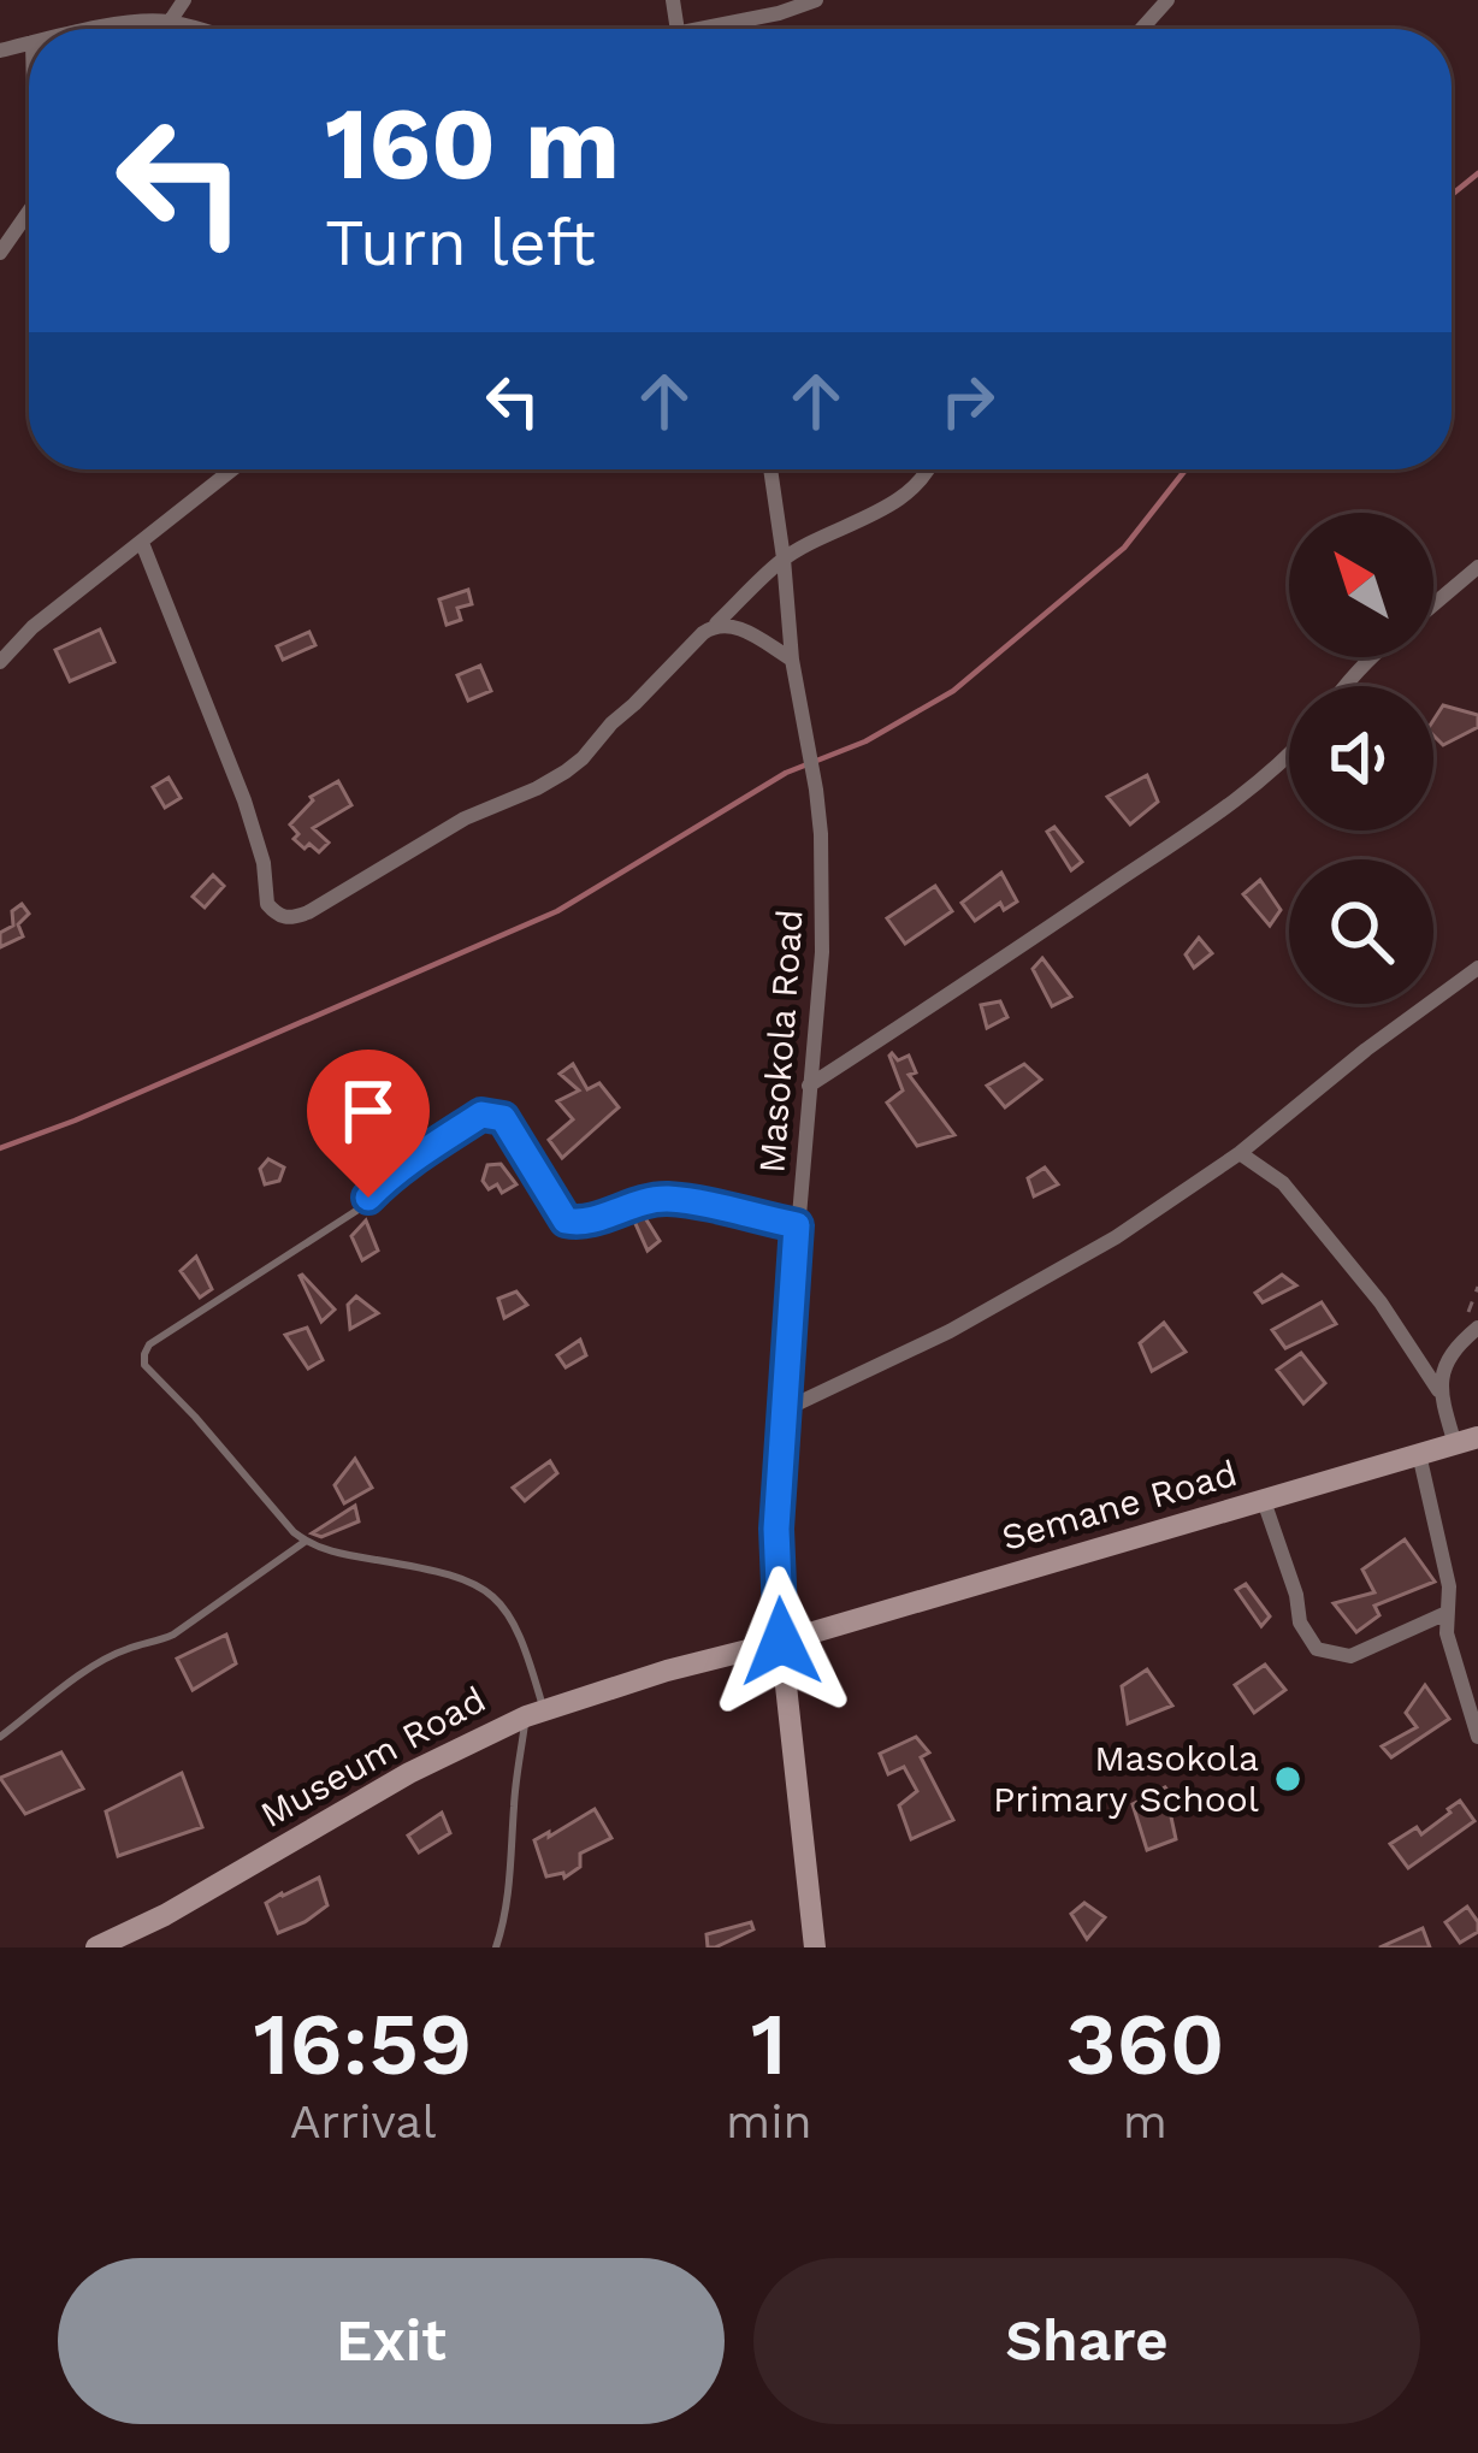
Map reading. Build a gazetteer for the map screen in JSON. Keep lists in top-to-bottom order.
{
  "streets": {
    "street": ["Masokola Road", "Semane Road", "Museum Road"]
  },
  "crossings": [
    ["Masokola Road", "Semane Road"],
    ["Masokola Road", "Museum Road"],
    ["Semane Road", "Museum Road"]
  ],
  "places": ["Masokola Primary School"],
  "north": "top left",
  "page": {
    "turn": ["160 m", "Turn left"],
    "eta": [
      "16:59",
      "Arrival",
      "1",
      "min",
      "360",
      "m"
    ],
    "buttons": ["Exit", "Share"]
  }
}
